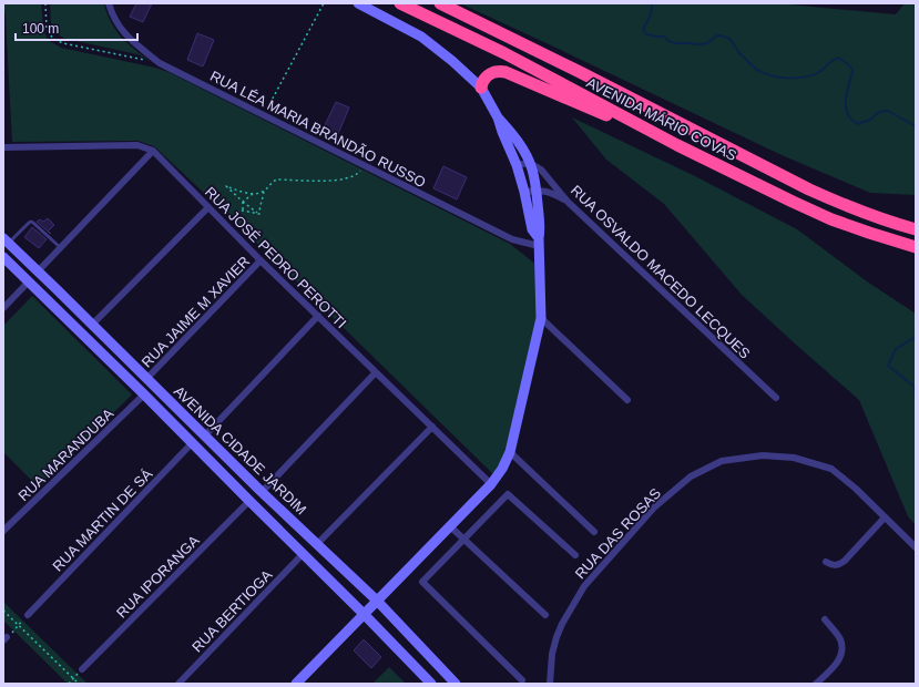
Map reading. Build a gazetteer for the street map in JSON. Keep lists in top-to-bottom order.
{
  "streets": {
    "highway": ["AVENIDA MÁRIO COVAS"],
    "main road": ["AVENIDA CIDADE JARDIM"],
    "street": [
      "RUA LÉA MARIA BRANDÃO RUSSO",
      "RUA JOSÉ PEDRO PEROTTI",
      "RUA OSVALDO MACEDO LECQUES",
      "RUA JAIME M XAVIER",
      "RUA MARANDUBA",
      "RUA MARTIN DE SÁ",
      "RUA DAS ROSAS",
      "RUA IPORANGA",
      "RUA BERTIOGA"
    ]
  },
  "crossings": [
    ["RUA JOSÉ PEDRO PEROTTI", "RUA JAIME M XAVIER"],
    ["RUA JAIME M XAVIER", "AVENIDA CIDADE JARDIM"],
    ["AVENIDA CIDADE JARDIM", "RUA MARANDUBA"],
    ["AVENIDA CIDADE JARDIM", "RUA MARTIN DE SÁ"],
    ["AVENIDA CIDADE JARDIM", "RUA IPORANGA"],
    ["AVENIDA CIDADE JARDIM", "RUA BERTIOGA"]
  ],
  "scale_bar": "100 m"
}
